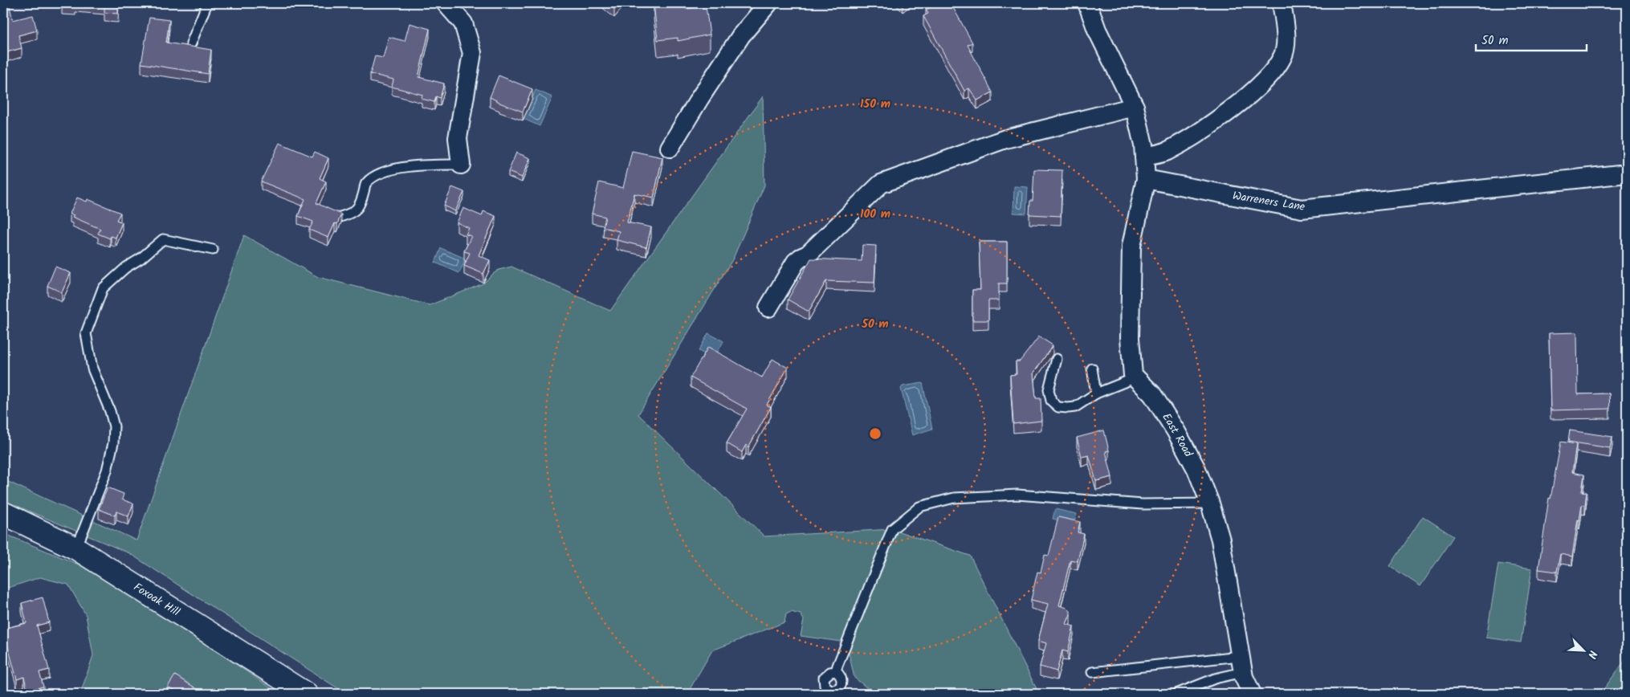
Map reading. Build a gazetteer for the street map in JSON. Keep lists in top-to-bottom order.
{
  "streets": {
    "main road": ["Foxoak Hill"],
    "street": ["Warreners Lane", "East Road"]
  },
  "crossings": [
    ["Warreners Lane", "East Road"]
  ],
  "scale_bar": "50 m",
  "north": "bottom right",
  "rings": ["150 m", "100 m", "50 m"]
}
